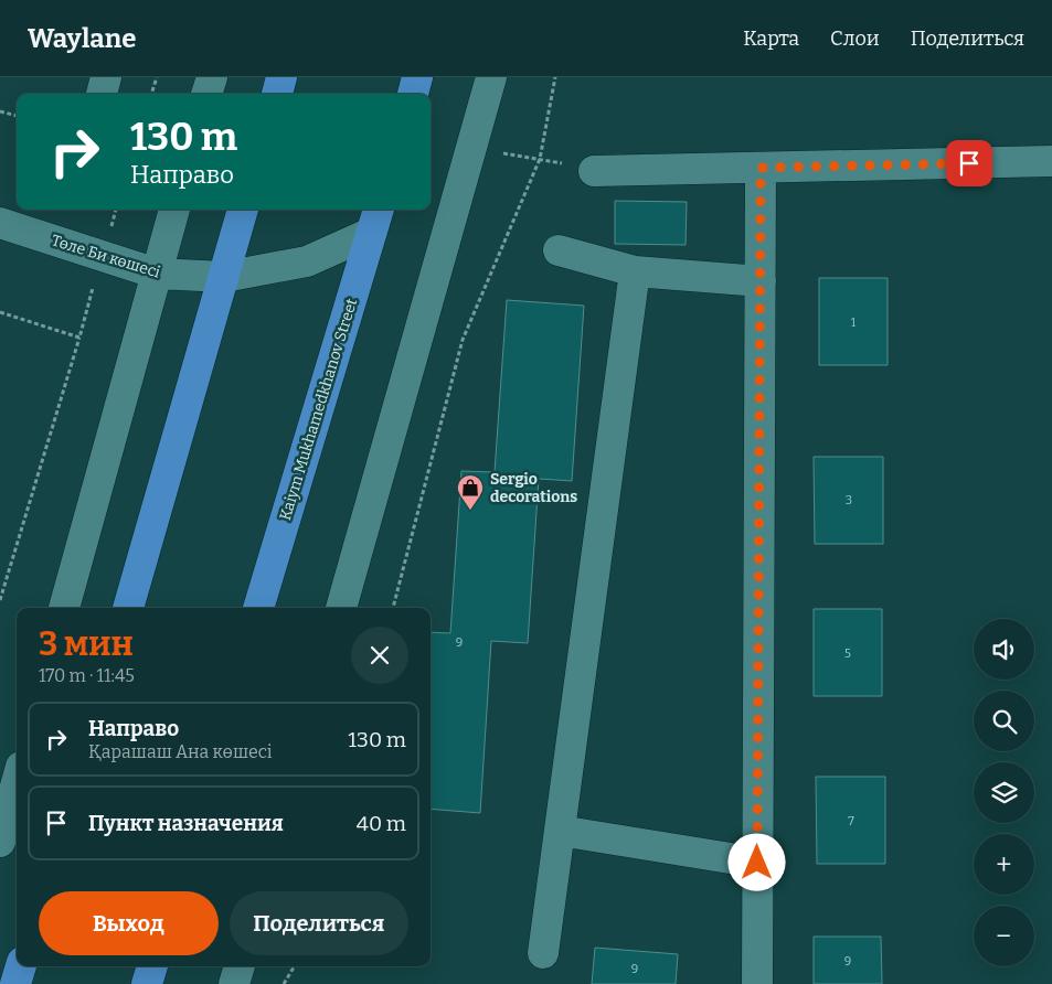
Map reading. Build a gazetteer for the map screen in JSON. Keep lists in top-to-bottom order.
{
  "streets": {
    "main road": ["Kaiym Mukhamedkhanov Street"],
    "street": ["Төле Би көшесі"]
  },
  "crossings": [
    ["Төле Би көшесі", "Kaiym Mukhamedkhanov Street"]
  ],
  "places": {
    "shop": ["Sergio decorations"]
  },
  "house_numbers": [
    "1",
    "3",
    "9",
    "5",
    "7",
    "9",
    "9"
  ],
  "page": {
    "header": "Waylane",
    "nav": ["Карта", "Слои", "Поделиться"],
    "turn": ["130 m", "Направо"],
    "heading": ["3 мин", "170 m · 11:45"],
    "map_buttons": ["+", "−"],
    "list": [
      {
        "name": "Направо",
        "note": "Қарашаш Ана көшесі",
        "value": "130 m"
      },
      {
        "name": "Пункт назначения",
        "value": "40 m"
      }
    ],
    "buttons": ["Выход", "Поделиться"]
  }
}
